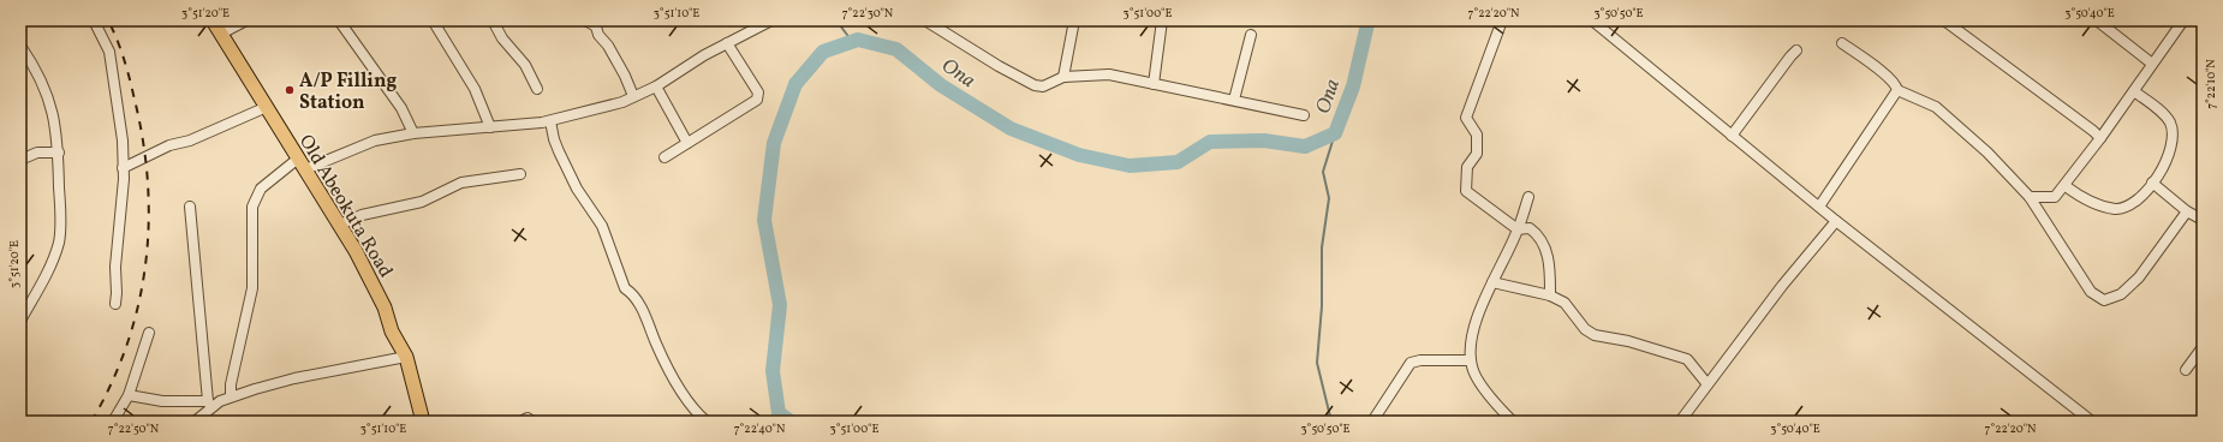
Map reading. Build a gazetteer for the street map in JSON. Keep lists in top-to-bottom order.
{
  "streets": {
    "highway": ["Old Abeokuta Road"]
  },
  "water": ["Ona"],
  "places": ["A/P Filling Station"],
  "coordinates": [
    "3°51'20\"E",
    "3°51'10\"E",
    "7°22'30\"N",
    "3°51'00\"E",
    "7°22'20\"N",
    "3°50'50\"E",
    "3°50'40\"E",
    "7°22'10\"N",
    "7°22'50\"N",
    "7°22'40\"N"
  ]
}
